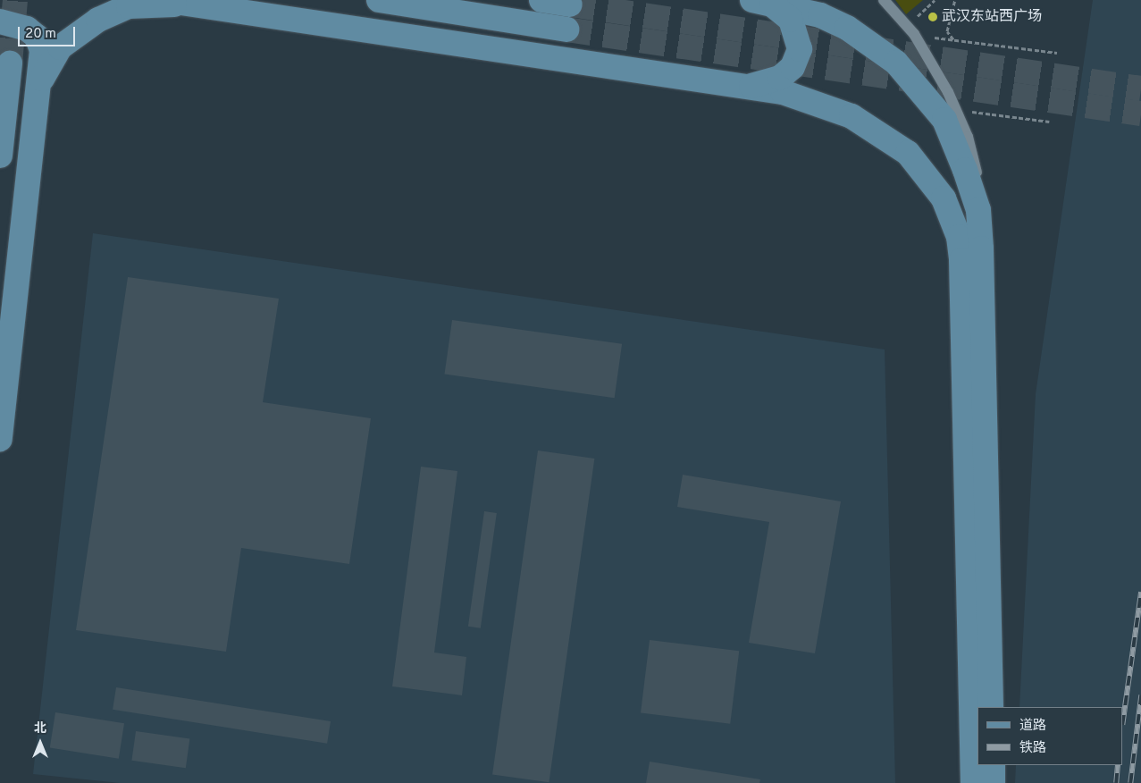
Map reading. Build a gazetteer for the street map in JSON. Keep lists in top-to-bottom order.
{
  "places": ["武汉东站西广场"],
  "legend": ["道路", "铁路"],
  "scale_bar": "20 m",
  "north": "top"
}
